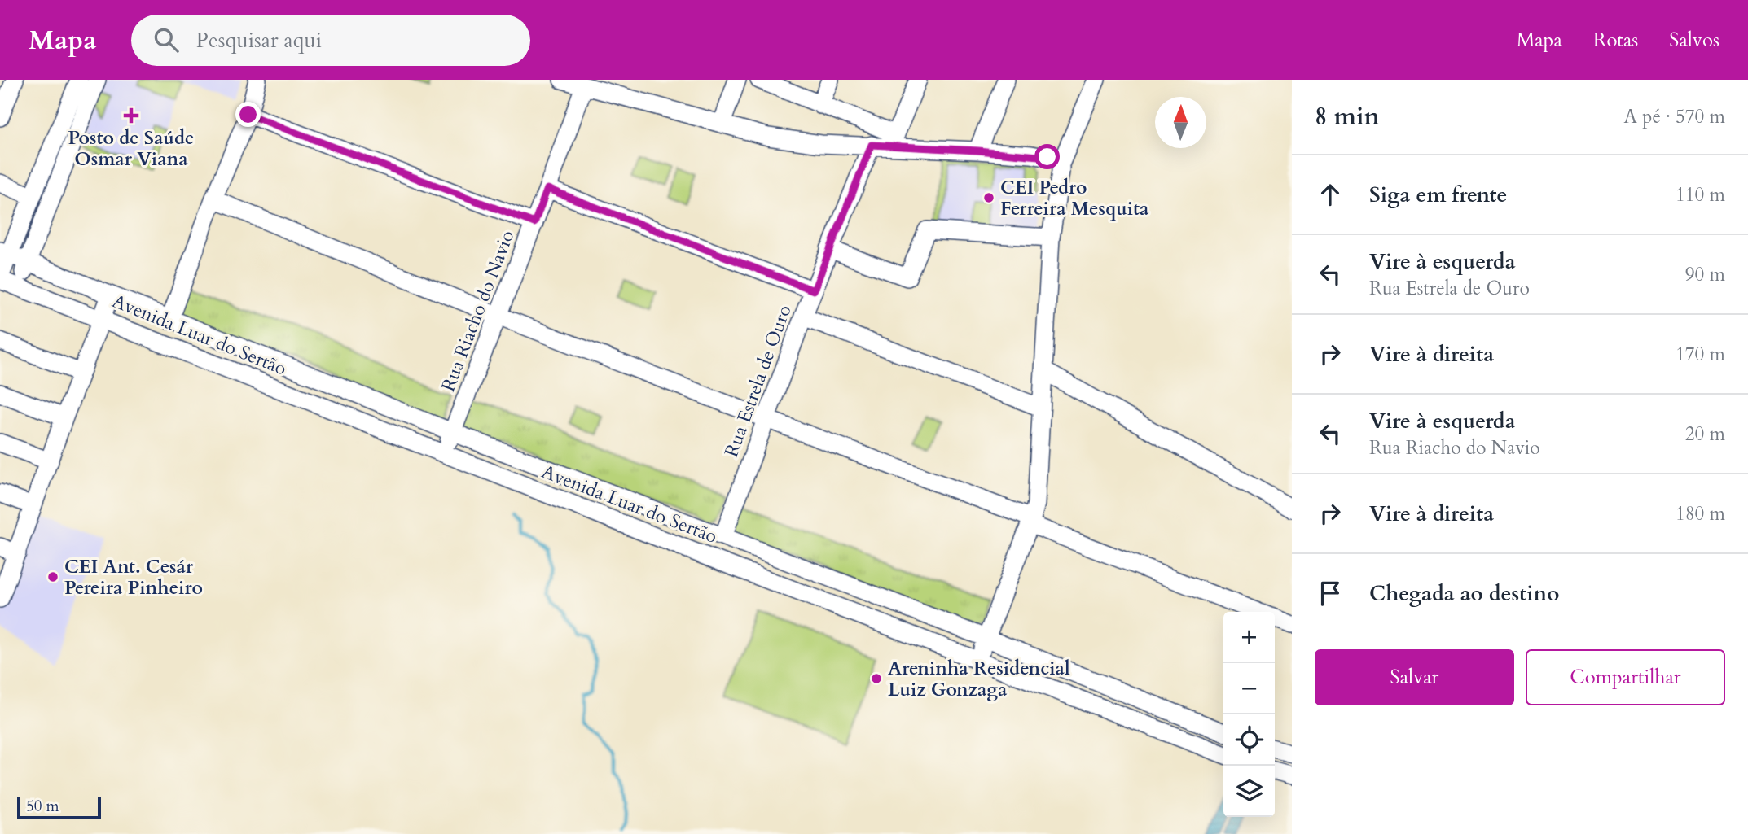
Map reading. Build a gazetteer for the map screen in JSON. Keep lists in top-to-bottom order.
{
  "streets": {
    "street": ["Rua Riacho do Navio", "Avenida Luar do Sertão", "Rua Estrela de Ouro"]
  },
  "crossings": [
    ["Rua Riacho do Navio", "Avenida Luar do Sertão"],
    ["Avenida Luar do Sertão", "Rua Estrela de Ouro"]
  ],
  "places": {
    "health": ["Posto de Saúde Osmar Viana"],
    "other": ["CEI Pedro Ferreira Mesquita", "CEI Ant. Cesár Pereira Pinheiro", "Areninha Residencial Luiz Gonzaga"]
  },
  "scale_bar": "50 m",
  "north": "top",
  "page": {
    "header": "Mapa",
    "search": "Pesquisar aqui",
    "nav": ["Mapa", "Rotas", "Salvos"],
    "heading": ["8 min", "A pé · 570 m"],
    "list": [
      ["Siga em frente", "110 m"],
      ["Vire à esquerda", "Rua Estrela de Ouro", "90 m"],
      ["Vire à direita", "170 m"],
      ["Vire à esquerda", "Rua Riacho do Navio", "20 m"],
      ["Vire à direita", "180 m"],
      "Chegada ao destino"
    ],
    "map_buttons": ["+", "−"],
    "buttons": ["Salvar", "Compartilhar"],
    "scale": "50 m"
  }
}
